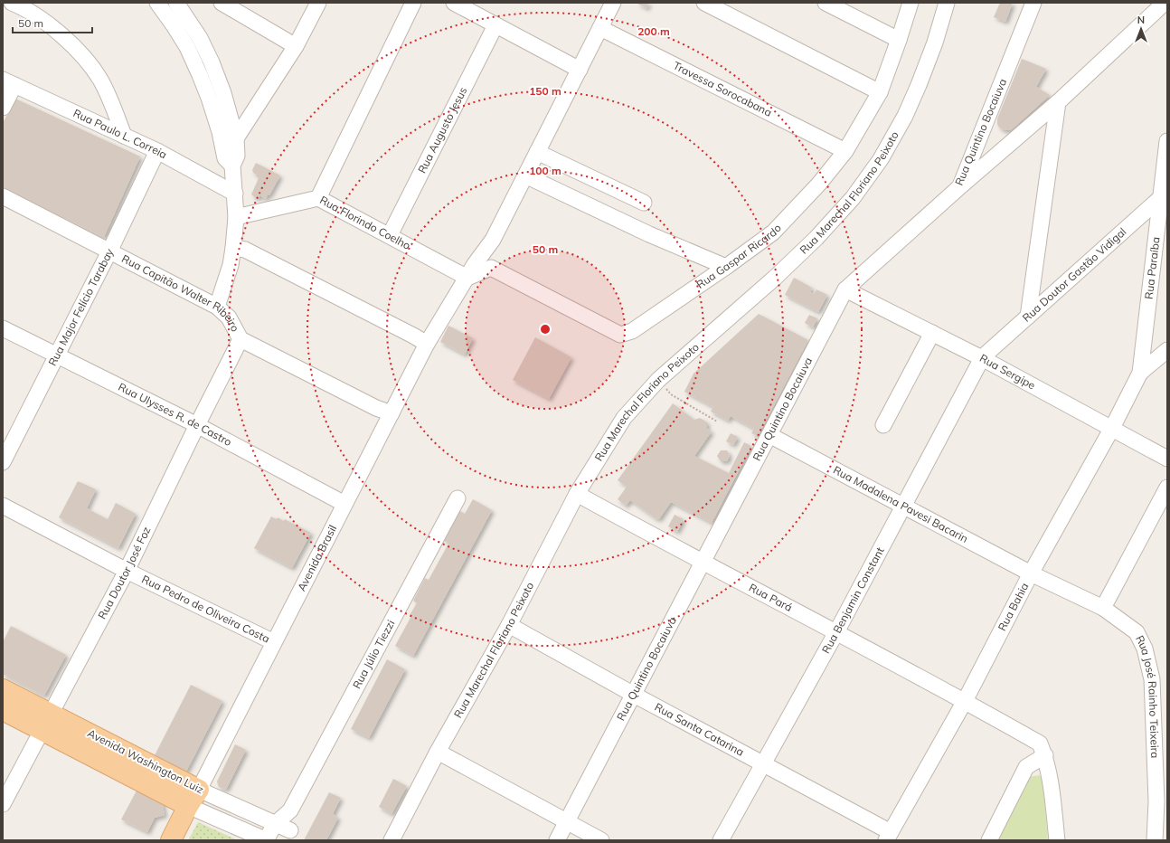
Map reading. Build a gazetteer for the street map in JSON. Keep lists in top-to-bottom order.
{
  "streets": {
    "main road": ["Avenida Brasil", "Avenida Washington Luiz"],
    "street": [
      "Travessa Sorocabana",
      "Rua Augusto Jesus",
      "Rua Quintino Bocaiuva",
      "Rua Paulo L. Correia",
      "Rua Marechal Floriano Peixoto",
      "Rua Florindo Coelho",
      "Rua Gaspar Ricardo",
      "Rua Paraíba",
      "Rua Doutor Gastão Vidigal",
      "Rua Capitão Walter Ribeiro",
      "Rua Major Felício Tarabay",
      "Rua Sergipe",
      "Rua Ulysses R. de Castro",
      "Rua Madalena Pavesi Bacarin",
      "Rua Doutor José Foz",
      "Rua Pará",
      "Rua Benjamin Constant",
      "Rua Bahia",
      "Rua Pedro de Oliveira Costa",
      "Rua Júlio Tiezzi",
      "Rua José Rainho Teixeira",
      "Rua Santa Catarina"
    ]
  },
  "crossings": [
    ["Travessa Sorocabana", "Rua Gaspar Ricardo"],
    ["Rua Augusto Jesus", "Rua Florindo Coelho"],
    ["Rua Quintino Bocaiuva", "Rua Sergipe"],
    ["Rua Quintino Bocaiuva", "Rua Madalena Pavesi Bacarin"],
    ["Rua Quintino Bocaiuva", "Rua Pará"],
    ["Rua Quintino Bocaiuva", "Rua Santa Catarina"],
    ["Rua Paulo L. Correia", "Rua Major Felício Tarabay"],
    ["Rua Marechal Floriano Peixoto", "Rua Pará"],
    ["Rua Marechal Floriano Peixoto", "Rua Santa Catarina"],
    ["Rua Florindo Coelho", "Avenida Brasil"],
    ["Rua Paraíba", "Rua Doutor Gastão Vidigal"],
    ["Rua Paraíba", "Rua Bahia"],
    ["Rua Doutor Gastão Vidigal", "Rua Sergipe"],
    ["Rua Doutor Gastão Vidigal", "Rua Benjamin Constant"],
    ["Rua Capitão Walter Ribeiro", "Rua Major Felício Tarabay"],
    ["Rua Capitão Walter Ribeiro", "Avenida Brasil"],
    ["Rua Capitão Walter Ribeiro", "Rua Doutor José Foz"],
    ["Rua Major Felício Tarabay", "Rua Ulysses R. de Castro"],
    ["Rua Sergipe", "Rua Benjamin Constant"],
    ["Rua Sergipe", "Rua Bahia"],
    ["Rua Ulysses R. de Castro", "Avenida Brasil"],
    ["Rua Ulysses R. de Castro", "Rua Doutor José Foz"],
    ["Rua Madalena Pavesi Bacarin", "Rua Benjamin Constant"],
    ["Rua Madalena Pavesi Bacarin", "Rua Bahia"],
    ["Rua Madalena Pavesi Bacarin", "Rua José Rainho Teixeira"],
    ["Avenida Brasil", "Rua Pedro de Oliveira Costa"],
    ["Avenida Brasil", "Avenida Washington Luiz"],
    ["Rua Doutor José Foz", "Rua Pedro de Oliveira Costa"],
    ["Rua Doutor José Foz", "Avenida Washington Luiz"],
    ["Rua Pará", "Rua Benjamin Constant"],
    ["Rua Pará", "Rua Bahia"],
    ["Rua Benjamin Constant", "Rua Santa Catarina"],
    ["Rua Bahia", "Rua José Rainho Teixeira"],
    ["Rua Bahia", "Rua Santa Catarina"],
    ["Rua Júlio Tiezzi", "Avenida Washington Luiz"]
  ],
  "scale_bar": "50 m",
  "north": "top",
  "rings": [
    "200 m",
    "150 m",
    "100 m",
    "50 m"
  ]
}
